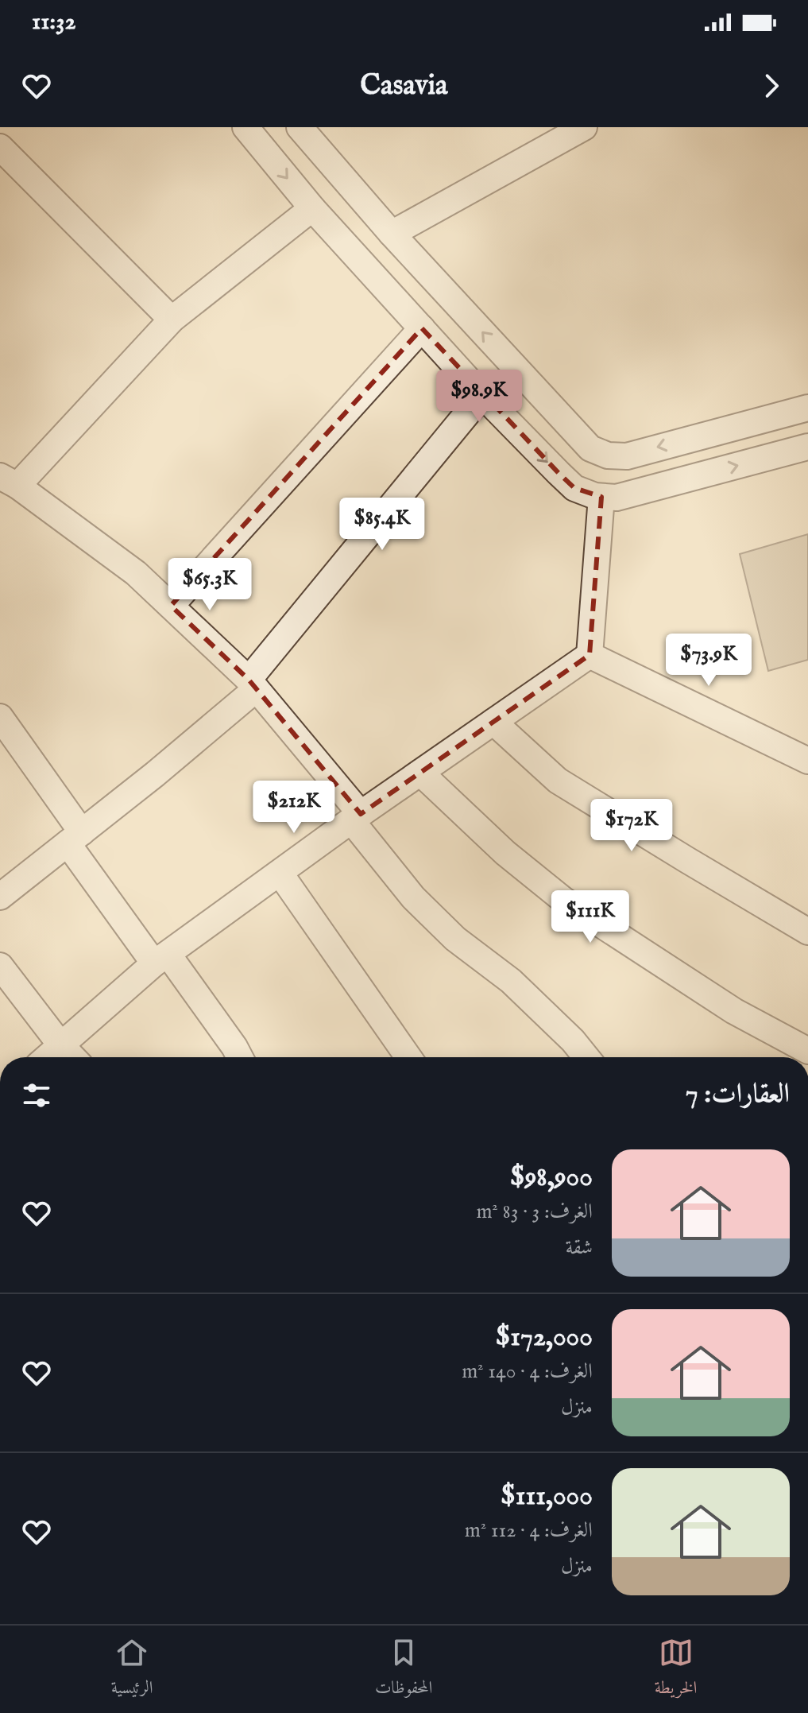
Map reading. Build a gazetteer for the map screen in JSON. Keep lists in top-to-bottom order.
{
  "page": {
    "status": "11:32",
    "header": "Casavia",
    "price": [
      "$98.9K",
      "$85.4K",
      "$65.3K",
      "$73.9K",
      "$212K",
      "$172K",
      "$111K"
    ],
    "heading": "العقارات: 7",
    "list": [
      {
        "name": "$98,900",
        "note": "الغرف: 3 · 83 m² · شقة"
      },
      {
        "name": "$172,000",
        "note": "الغرف: 4 · 140 m² · منزل"
      },
      {
        "name": "$111,000",
        "note": "الغرف: 4 · 112 m² · منزل"
      }
    ],
    "tabs": ["الخريطة", "المحفوظات", "الرئيسية"]
  }
}
